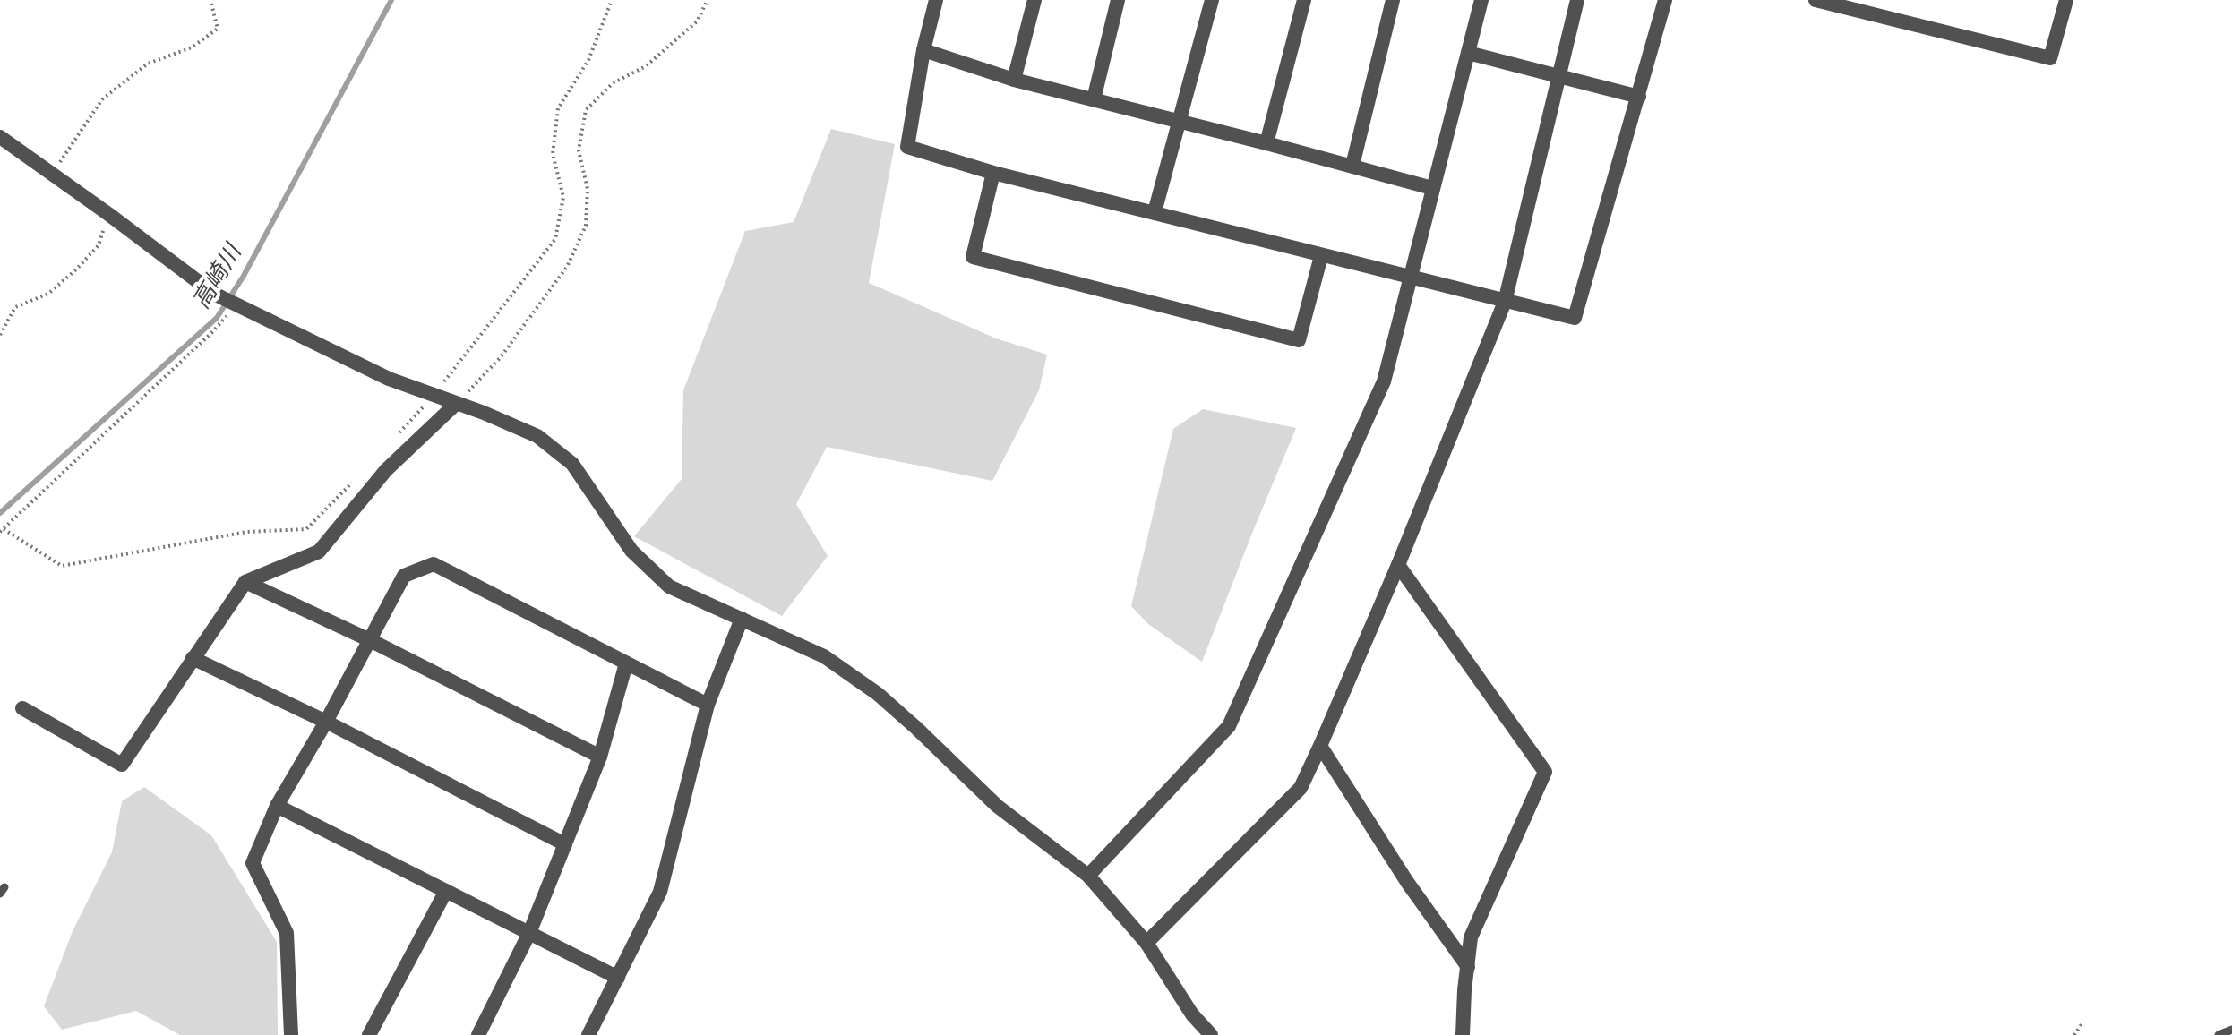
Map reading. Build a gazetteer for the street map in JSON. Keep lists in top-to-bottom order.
{
  "water": ["高崎川"]
}
